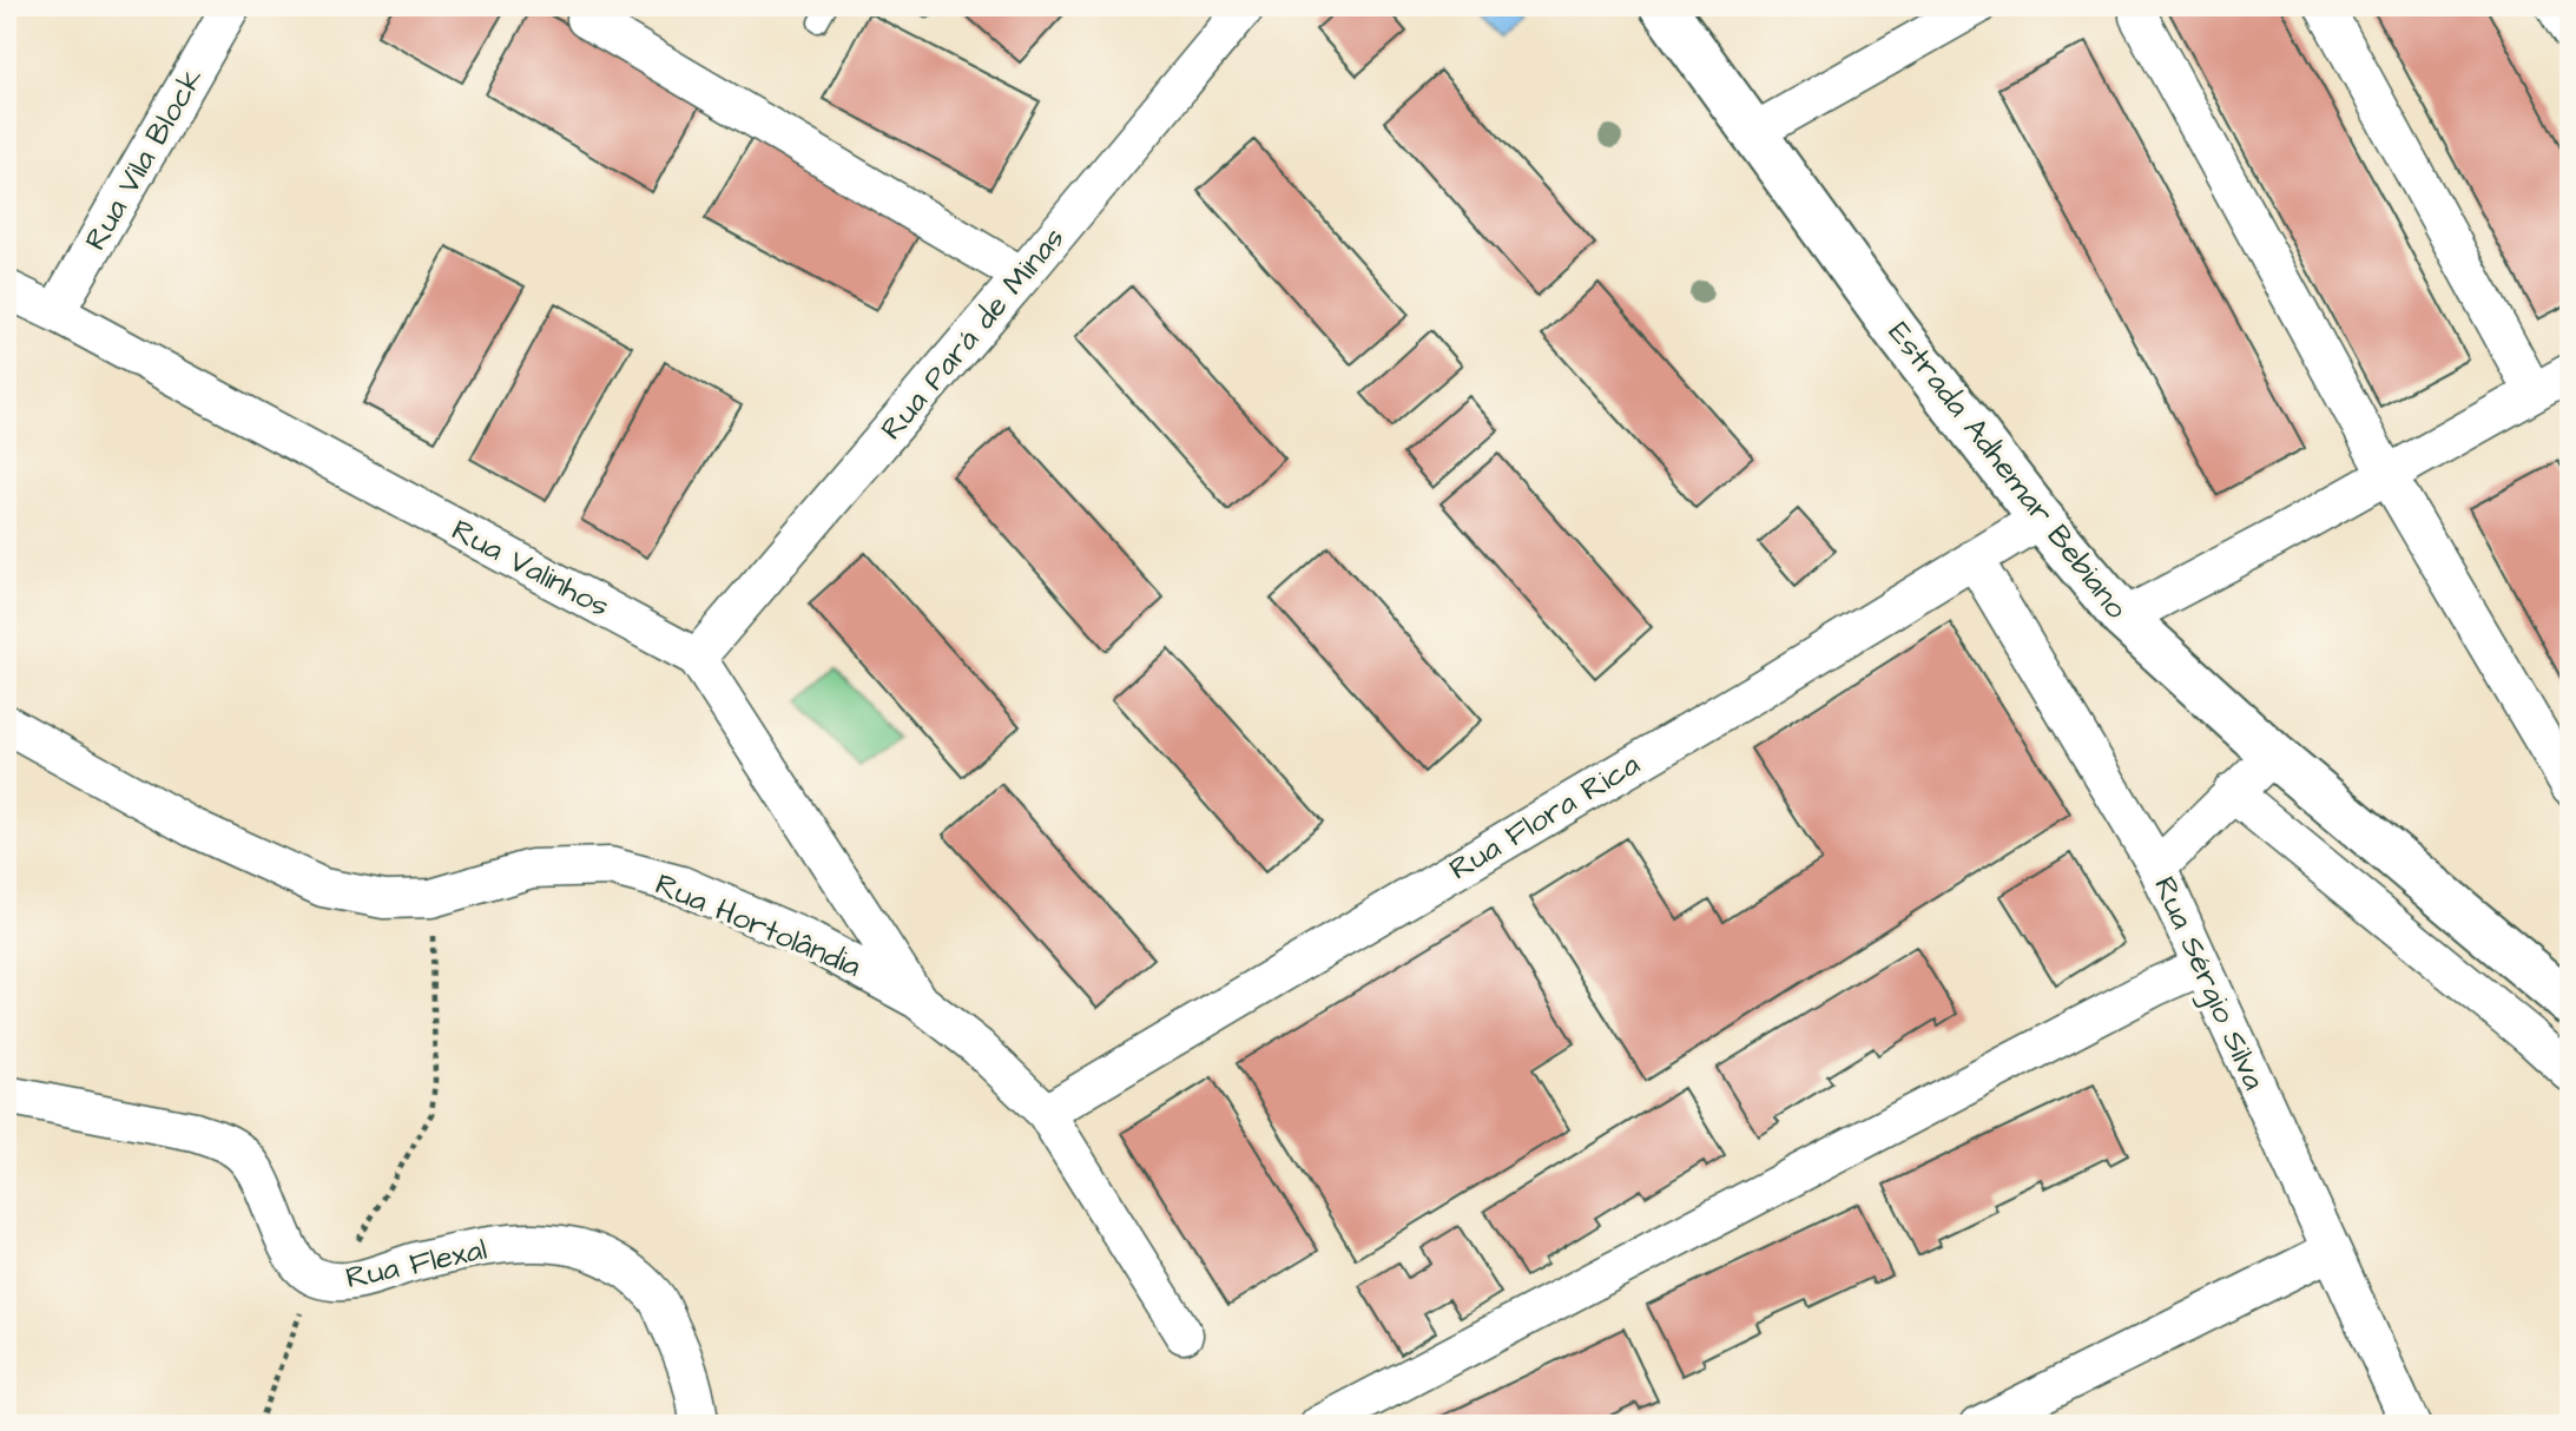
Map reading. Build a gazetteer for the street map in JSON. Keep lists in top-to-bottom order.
{
  "streets": {
    "main road": ["Estrada Adhemar Bebiano"],
    "street": [
      "Rua Vila Block",
      "Rua Pará de Minas",
      "Rua Valinhos",
      "Rua Flora Rica",
      "Rua Hortolândia",
      "Rua Sérgio Silva",
      "Rua Flexal"
    ]
  },
  "crossings": [
    ["Rua Vila Block", "Rua Valinhos"],
    ["Rua Pará de Minas", "Rua Valinhos"],
    ["Estrada Adhemar Bebiano", "Rua Flora Rica"],
    ["Rua Valinhos", "Rua Hortolândia"],
    ["Rua Flora Rica", "Rua Hortolândia"],
    ["Rua Flora Rica", "Rua Sérgio Silva"]
  ]
}
